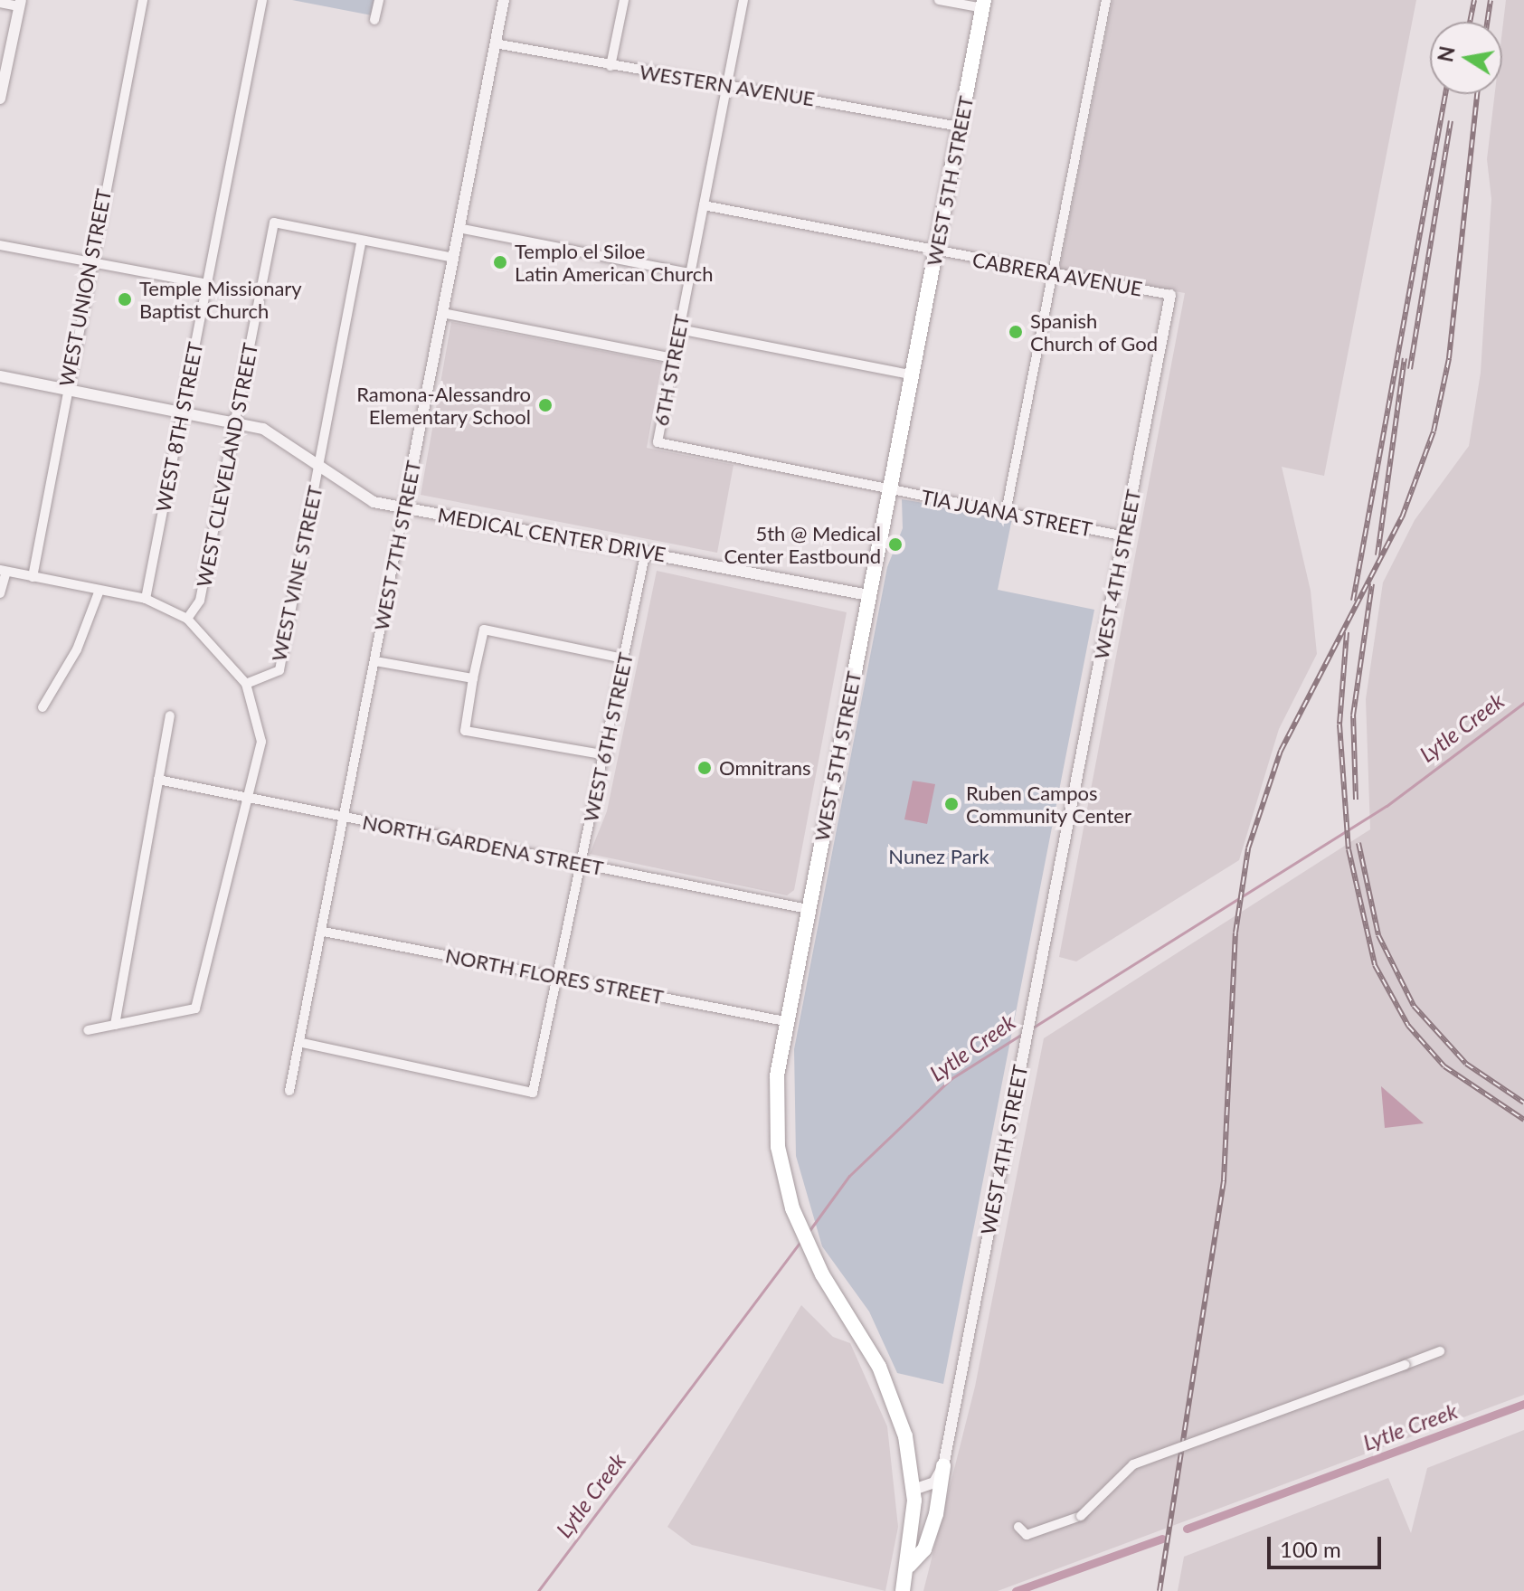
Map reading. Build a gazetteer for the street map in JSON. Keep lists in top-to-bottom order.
{
  "streets": {
    "main road": ["WEST 5TH STREET"],
    "street": [
      "WESTERN AVENUE",
      "CABRERA AVENUE",
      "WEST UNION STREET",
      "6TH STREET",
      "WEST 8TH STREET",
      "WEST CLEVELAND STREET",
      "TIA JUANA STREET",
      "MEDICAL CENTER DRIVE",
      "WEST 7TH STREET",
      "WEST VINE STREET",
      "WEST 4TH STREET",
      "WEST 6TH STREET",
      "NORTH GARDENA STREET",
      "NORTH FLORES STREET"
    ]
  },
  "crossings": [
    ["WESTERN AVENUE", "WEST 5TH STREET"],
    ["WESTERN AVENUE", "6TH STREET"],
    ["WESTERN AVENUE", "WEST 7TH STREET"],
    ["WEST 5TH STREET", "CABRERA AVENUE"],
    ["WEST 5TH STREET", "TIA JUANA STREET"],
    ["WEST 5TH STREET", "MEDICAL CENTER DRIVE"],
    ["WEST 5TH STREET", "NORTH GARDENA STREET"],
    ["WEST 5TH STREET", "NORTH FLORES STREET"],
    ["CABRERA AVENUE", "6TH STREET"],
    ["CABRERA AVENUE", "WEST 4TH STREET"],
    ["WEST UNION STREET", "MEDICAL CENTER DRIVE"],
    ["6TH STREET", "TIA JUANA STREET"],
    ["WEST 8TH STREET", "MEDICAL CENTER DRIVE"],
    ["WEST CLEVELAND STREET", "MEDICAL CENTER DRIVE"],
    ["WEST CLEVELAND STREET", "WEST VINE STREET"],
    ["TIA JUANA STREET", "WEST 4TH STREET"],
    ["MEDICAL CENTER DRIVE", "WEST 7TH STREET"],
    ["MEDICAL CENTER DRIVE", "WEST VINE STREET"],
    ["MEDICAL CENTER DRIVE", "WEST 6TH STREET"],
    ["WEST 7TH STREET", "WEST 6TH STREET"],
    ["WEST 7TH STREET", "NORTH GARDENA STREET"],
    ["WEST 7TH STREET", "NORTH FLORES STREET"],
    ["WEST 6TH STREET", "NORTH GARDENA STREET"],
    ["WEST 6TH STREET", "NORTH FLORES STREET"]
  ],
  "water": ["Lytle Creek"],
  "parks": ["Nunez Park"],
  "places": [
    "Templo el Siloe Latin American Church",
    "Temple Missionary Baptist Church",
    "Spanish Church of God",
    "Ramona-Alessandro Elementary School",
    "5th @ Medical Center Eastbound",
    "Omnitrans",
    "Ruben Campos Community Center"
  ],
  "scale_bar": "100 m",
  "north": "left"
}
